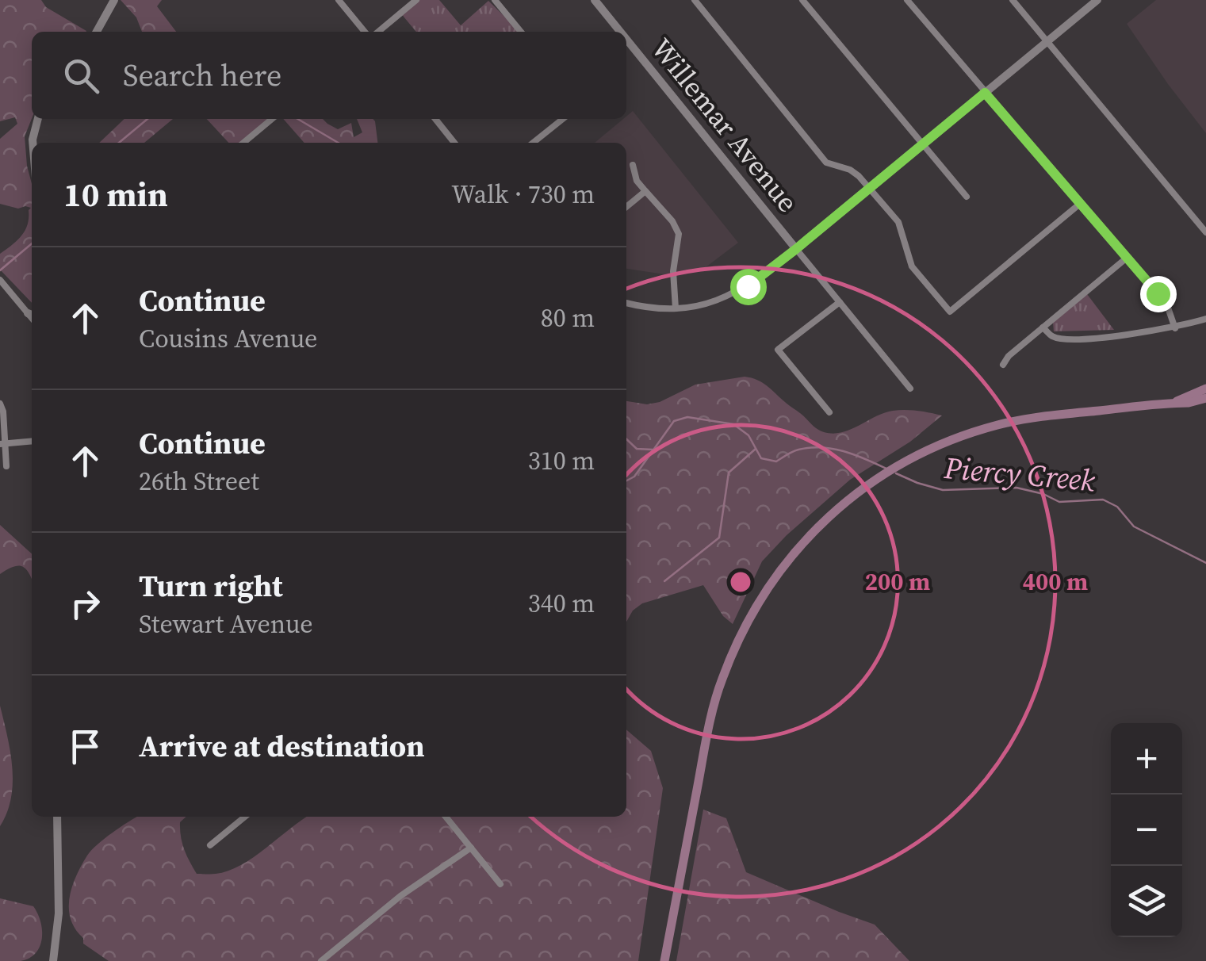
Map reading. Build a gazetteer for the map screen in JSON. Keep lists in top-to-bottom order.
{
  "streets": {
    "street": ["Willemar Avenue"]
  },
  "water": ["Piercy Creek"],
  "page": {
    "search": "Search here",
    "heading": ["10 min", "Walk · 730 m"],
    "list": [
      ["Continue", "Cousins Avenue", "80 m"],
      ["Continue", "26th Street", "310 m"],
      ["Turn right", "Stewart Avenue", "340 m"],
      "Arrive at destination"
    ],
    "map_buttons": ["+", "−"]
  },
  "rings": ["200 m", "400 m"]
}
